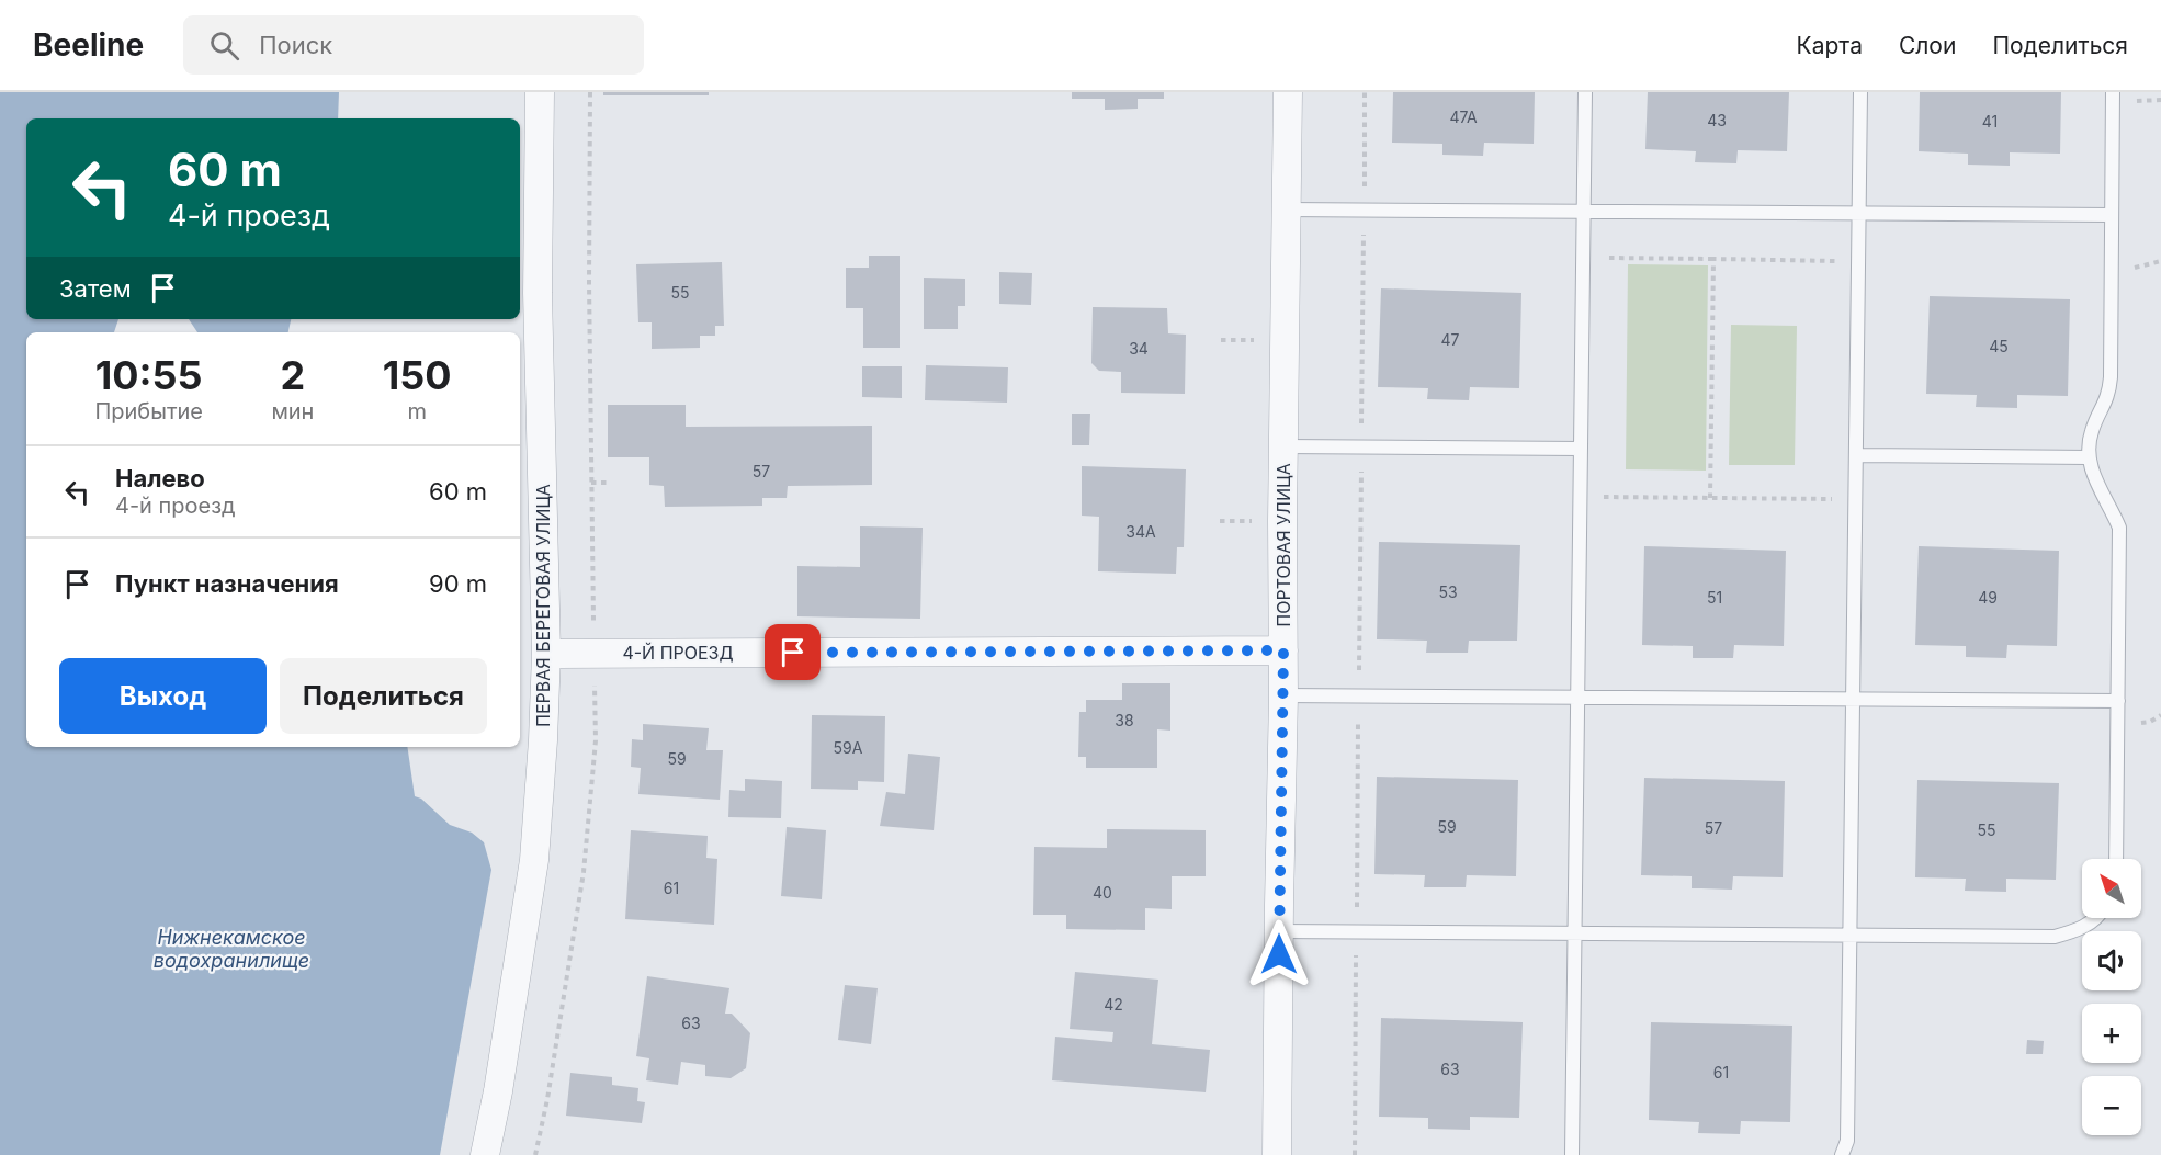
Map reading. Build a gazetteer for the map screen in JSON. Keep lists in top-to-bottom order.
{
  "streets": {
    "street": ["ПОРТОВАЯ УЛИЦА", "ПЕРВАЯ БЕРЕГОВАЯ УЛИЦА", "4-Й ПРОЕЗД"]
  },
  "crossings": [
    ["ПОРТОВАЯ УЛИЦА", "4-Й ПРОЕЗД"],
    ["ПЕРВАЯ БЕРЕГОВАЯ УЛИЦА", "4-Й ПРОЕЗД"]
  ],
  "water": ["Нижнекамское водохранилище"],
  "house_numbers": [
    "47А",
    "43",
    "41",
    "55",
    "47",
    "45",
    "34",
    "57",
    "34А",
    "53",
    "51",
    "49",
    "38",
    "59А",
    "59",
    "59",
    "57",
    "55",
    "61",
    "40",
    "42",
    "63",
    "63",
    "61"
  ],
  "north": "top left",
  "page": {
    "header": "Beeline",
    "search": "Поиск",
    "nav": ["Карта", "Слои", "Поделиться"],
    "turn": ["60 m", "4-й проезд"],
    "then": "Затем",
    "eta": [
      "10:55",
      "Прибытие",
      "2",
      "мин",
      "150",
      "m"
    ],
    "list": [
      {
        "name": "Налево",
        "note": "4-й проезд",
        "value": "60 m"
      },
      {
        "name": "Пункт назначения",
        "value": "90 m"
      }
    ],
    "buttons": ["Выход", "Поделиться"],
    "map_buttons": ["+", "−"]
  }
}
